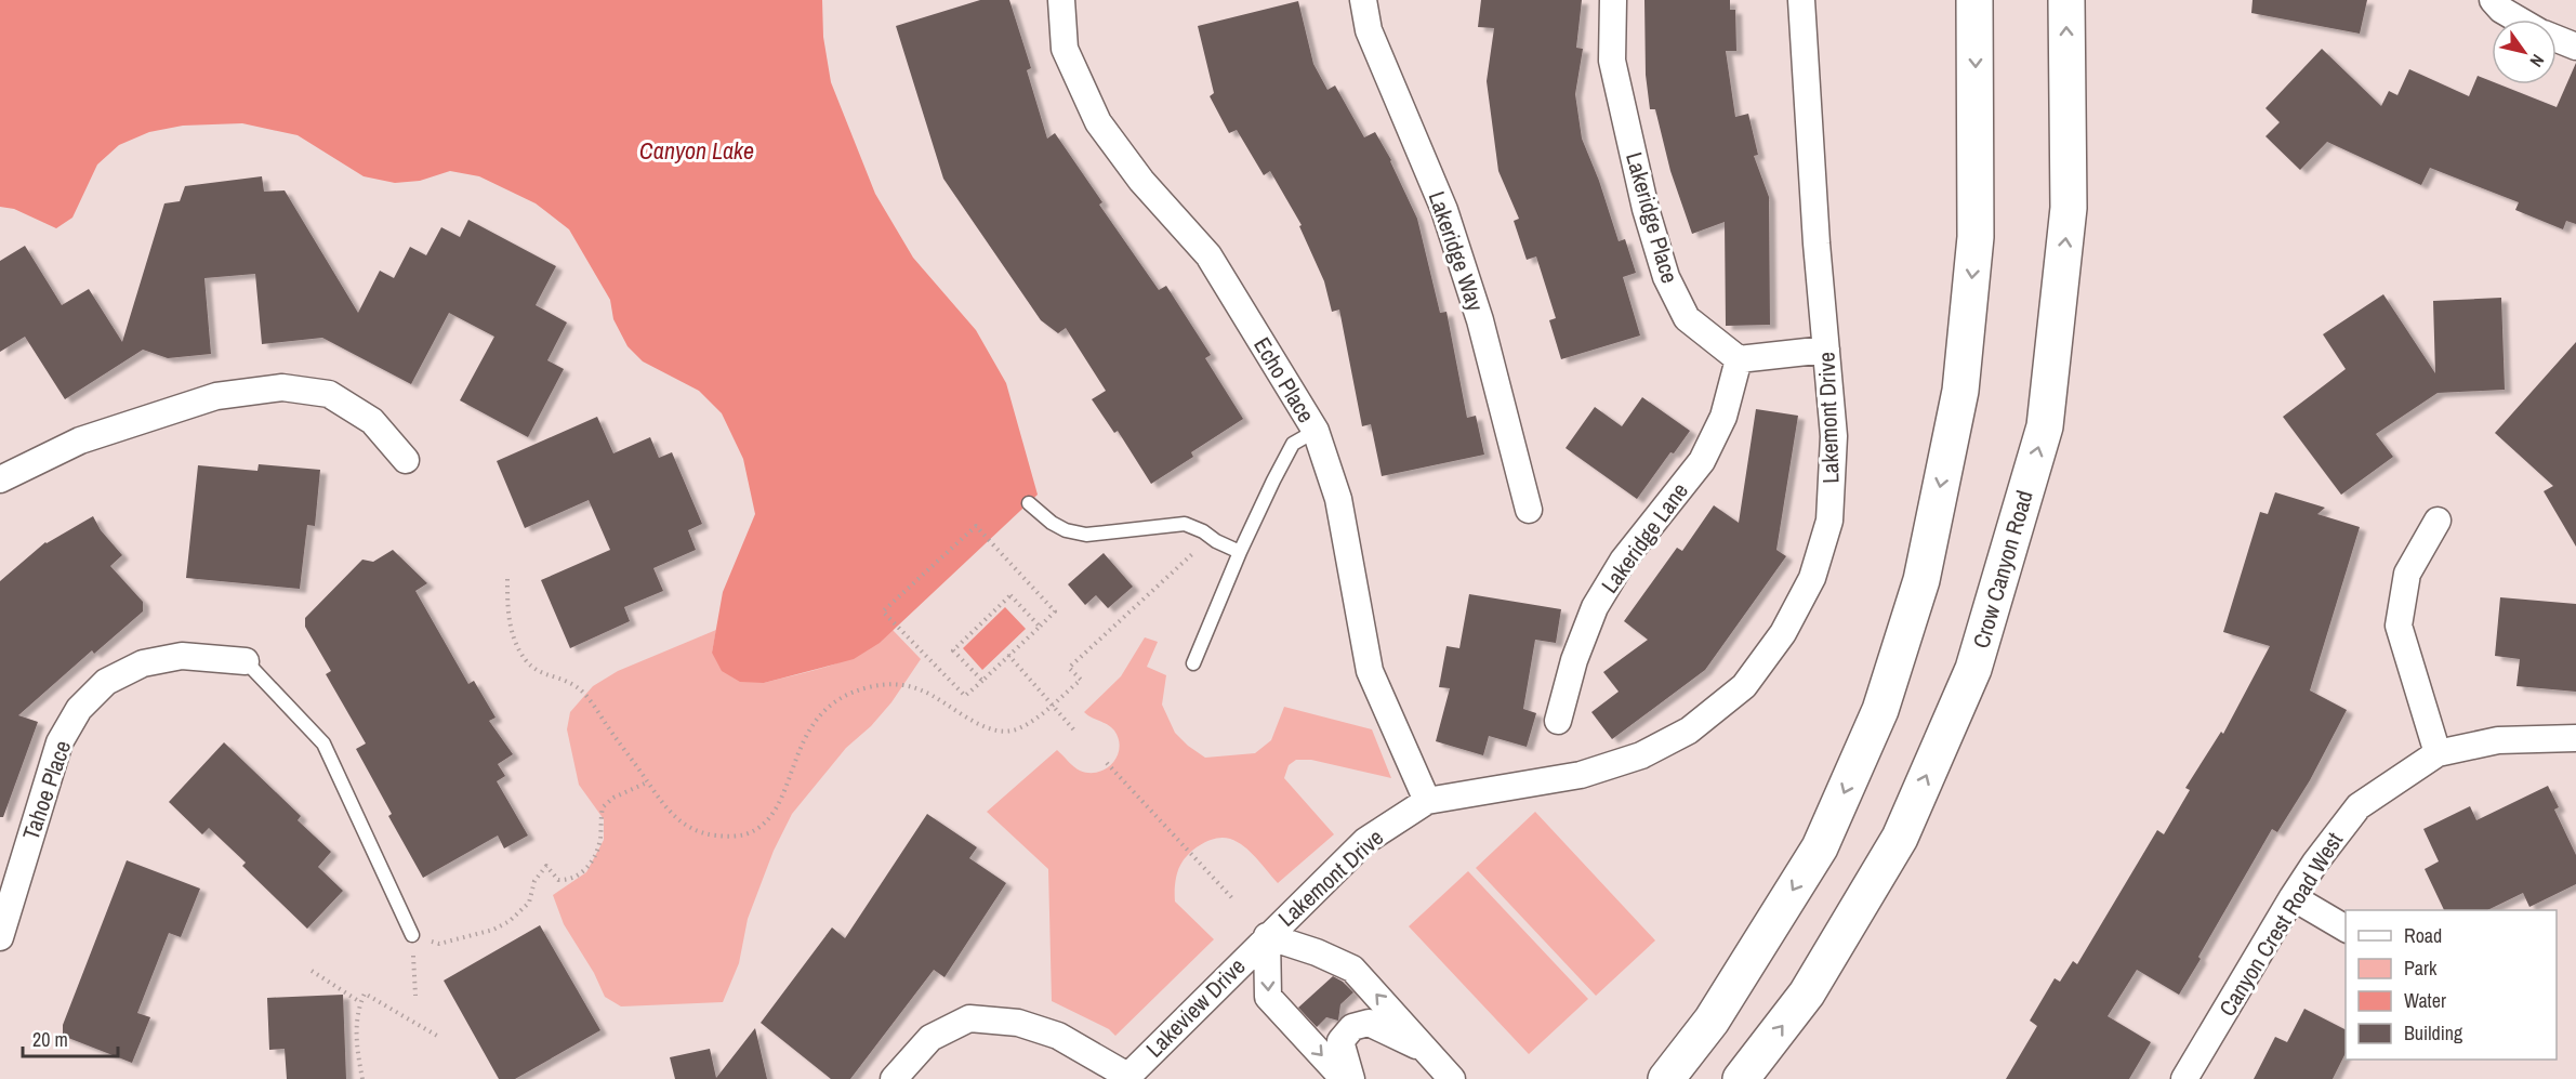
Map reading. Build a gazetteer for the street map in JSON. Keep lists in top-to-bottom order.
{
  "streets": {
    "main road": ["Crow Canyon Road"],
    "street": [
      "Lakeridge Place",
      "Lakeridge Way",
      "Echo Place",
      "Lakemont Drive",
      "Lakeridge Lane",
      "Tahoe Place",
      "Canyon Crest Road West",
      "Lakeview Drive"
    ]
  },
  "crossings": [
    ["Lakeridge Place", "Lakeridge Lane"],
    ["Echo Place", "Lakemont Drive"],
    ["Lakemont Drive", "Lakeview Drive"]
  ],
  "water": ["Canyon Lake"],
  "legend": [
    "Road",
    "Park",
    "Water",
    "Building"
  ],
  "scale_bar": "20 m",
  "north": "bottom right"
}
